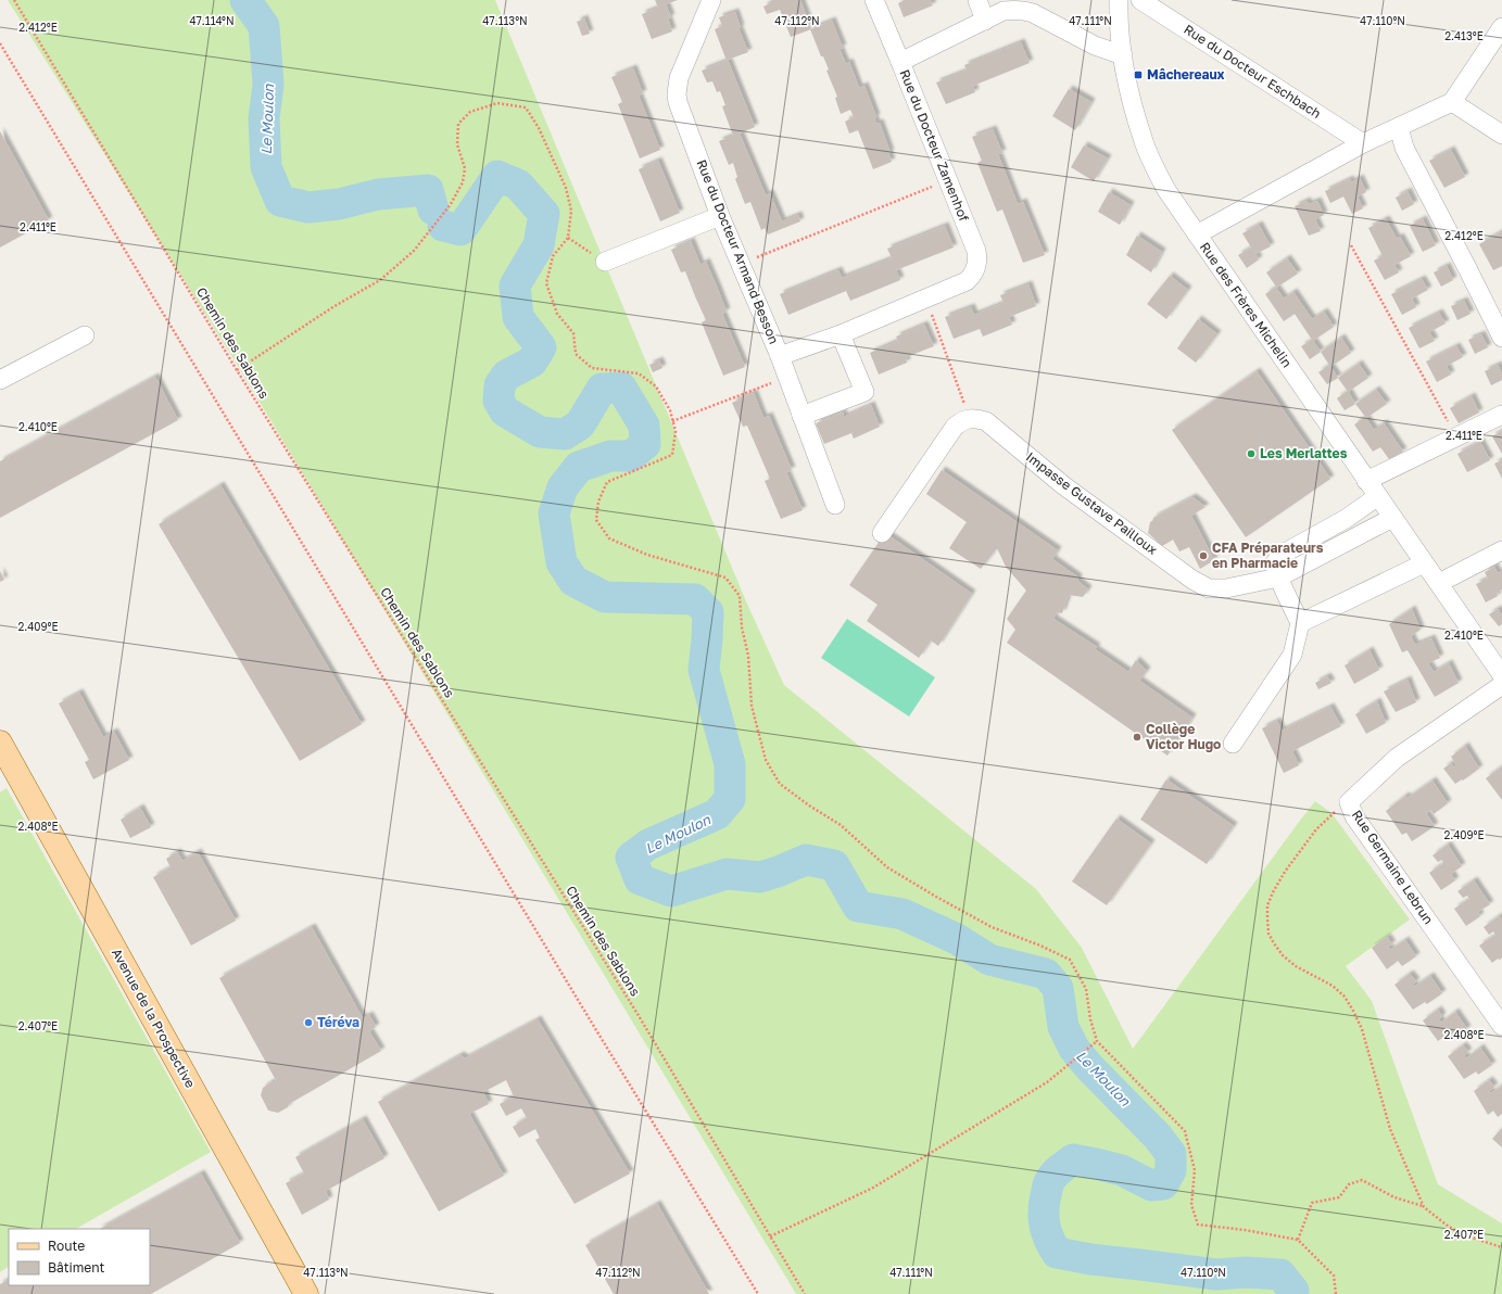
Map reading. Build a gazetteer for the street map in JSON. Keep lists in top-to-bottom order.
{
  "streets": {
    "main road": ["Avenue de la Prospective"],
    "street": [
      "Rue du Docteur Eschbach",
      "Rue du Docteur Zamenhof",
      "Rue du Docteur Armand Besson",
      "Rue des Frères Michelin",
      "Impasse Gustave Pailloux",
      "Rue Germaine Lebrun"
    ],
    "path": ["Chemin des Sablons"]
  },
  "crossings": [
    ["Rue du Docteur Zamenhof", "Rue du Docteur Armand Besson"],
    ["Rue du Docteur Zamenhof", "Rue des Frères Michelin"],
    ["Rue des Frères Michelin", "Impasse Gustave Pailloux"]
  ],
  "water": ["Le Moulon"],
  "places": {
    "transit": ["Mâchereaux"],
    "other": [
      "Les Merlattes",
      "CFA Préparateurs en Pharmacie",
      "Collège Victor Hugo",
      "Téréva"
    ]
  },
  "legend": ["Route", "Bâtiment"],
  "coordinates": [
    "47.114°N",
    "47.113°N",
    "47.112°N",
    "47.111°N",
    "47.110°N",
    "2.412°E",
    "2.413°E",
    "2.411°E",
    "2.410°E",
    "2.409°E",
    "2.408°E",
    "2.407°E"
  ]
}
